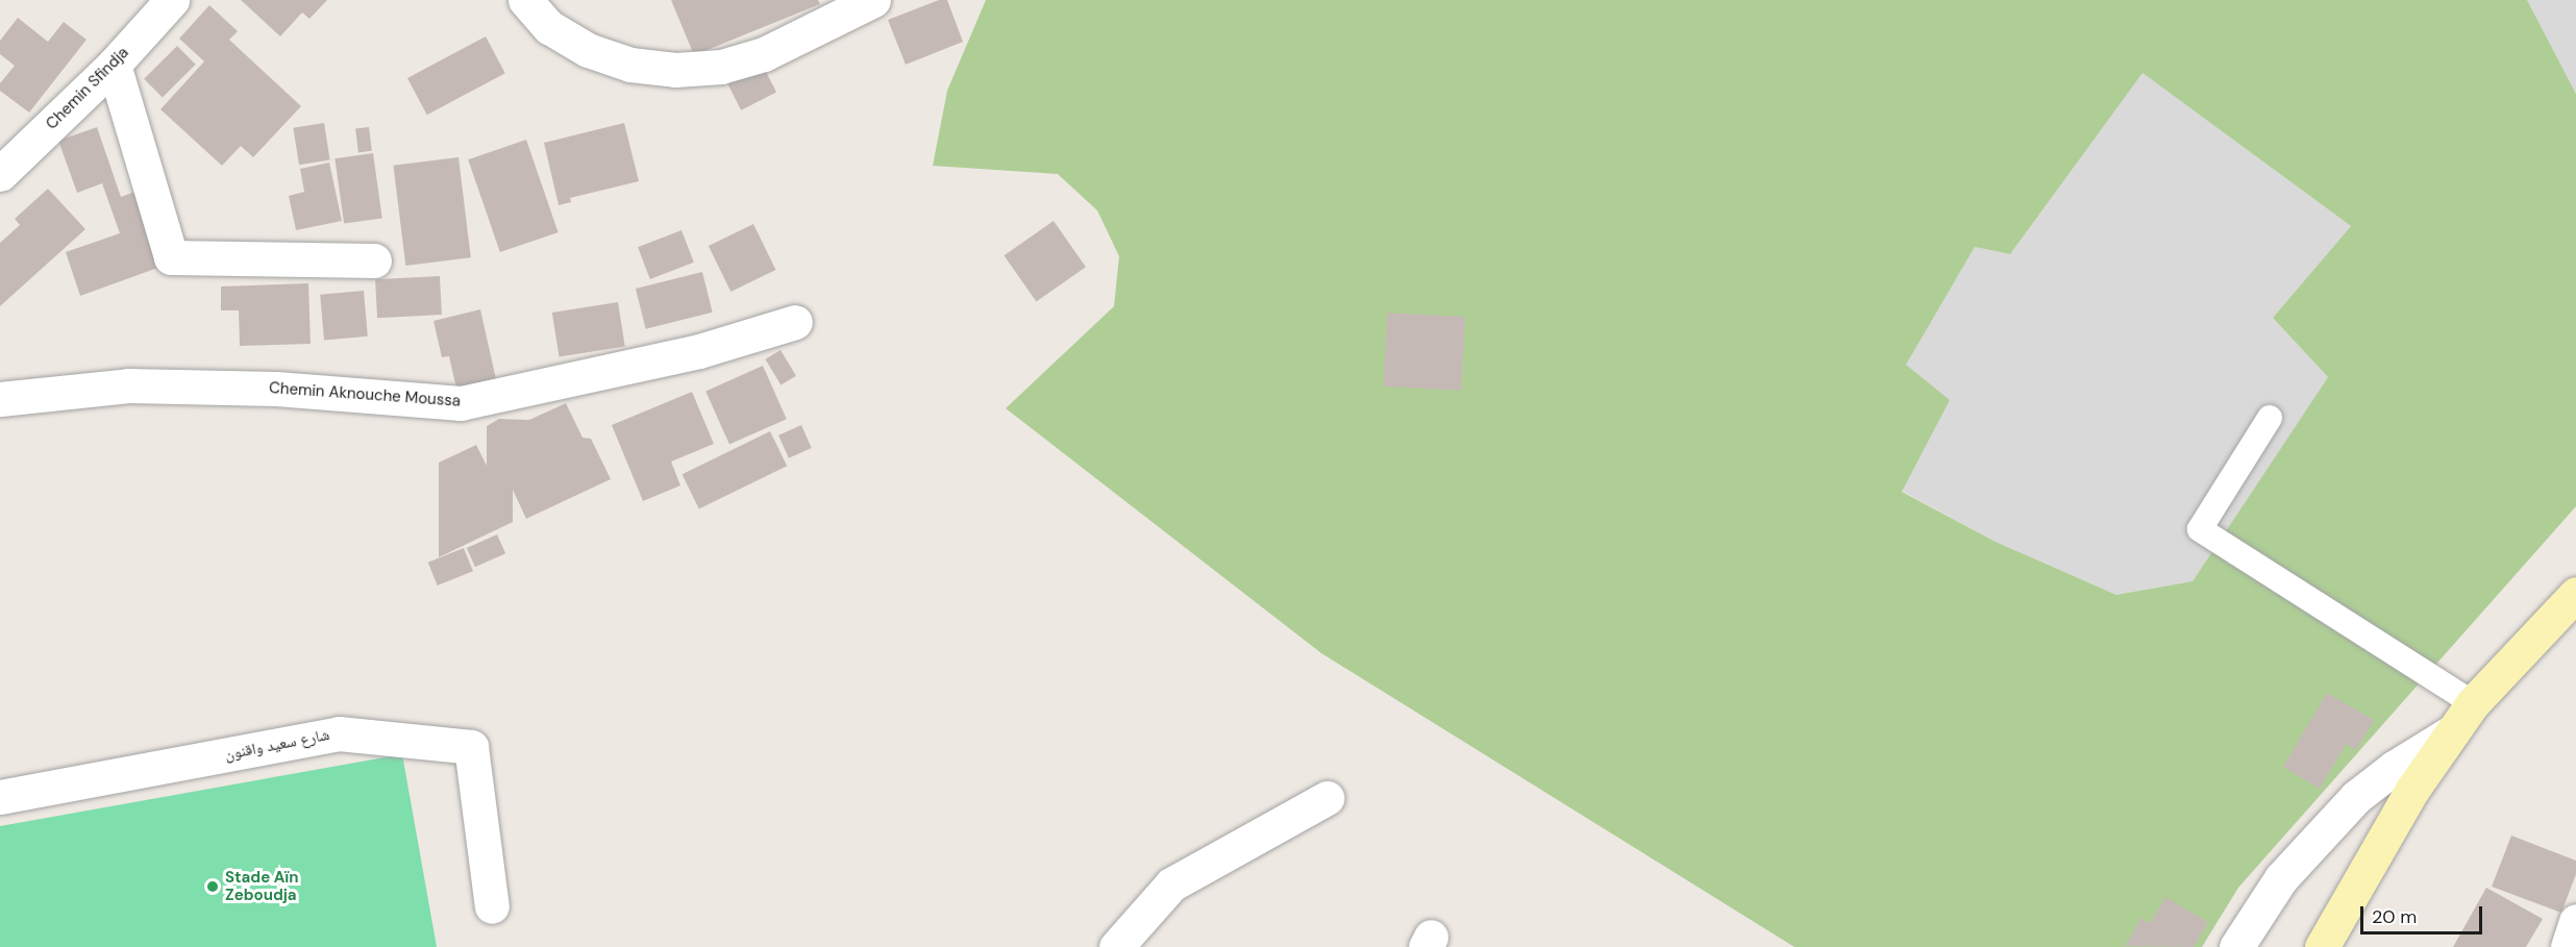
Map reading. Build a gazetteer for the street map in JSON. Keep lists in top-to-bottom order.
{
  "streets": {
    "street": ["Chemin Sfindja", "Chemin Aknouche Moussa", "شارع سعيد واقنون"]
  },
  "places": ["Stade Aïn Zeboudja"],
  "scale_bar": "20 m"
}
